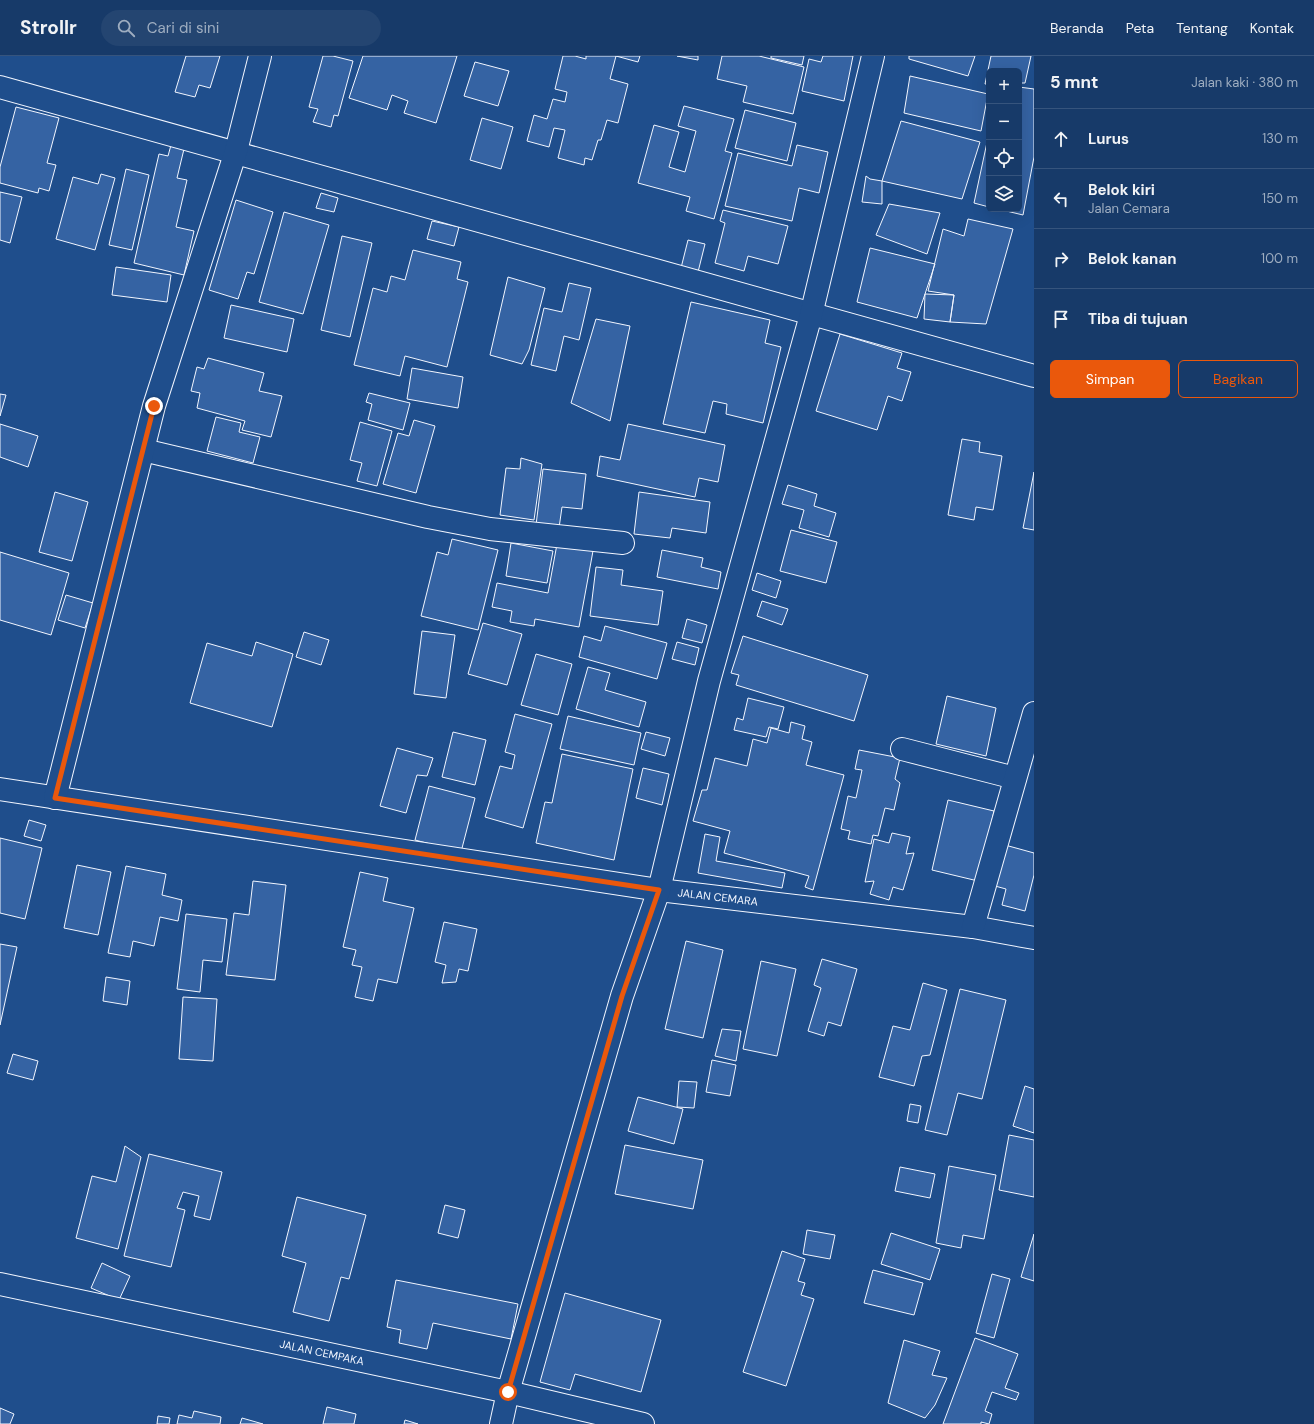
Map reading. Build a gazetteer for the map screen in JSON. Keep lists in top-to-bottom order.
{
  "streets": {
    "street": ["JALAN CEMARA", "JALAN CEMPAKA"]
  },
  "page": {
    "header": "Strollr",
    "search": "Cari di sini",
    "nav": [
      "Beranda",
      "Peta",
      "Tentang",
      "Kontak"
    ],
    "heading": ["5 mnt", "Jalan kaki · 380 m"],
    "map_buttons": ["+", "−"],
    "list": [
      ["Lurus", "130 m"],
      ["Belok kiri", "Jalan Cemara", "150 m"],
      ["Belok kanan", "100 m"],
      "Tiba di tujuan"
    ],
    "buttons": ["Simpan", "Bagikan"]
  }
}
